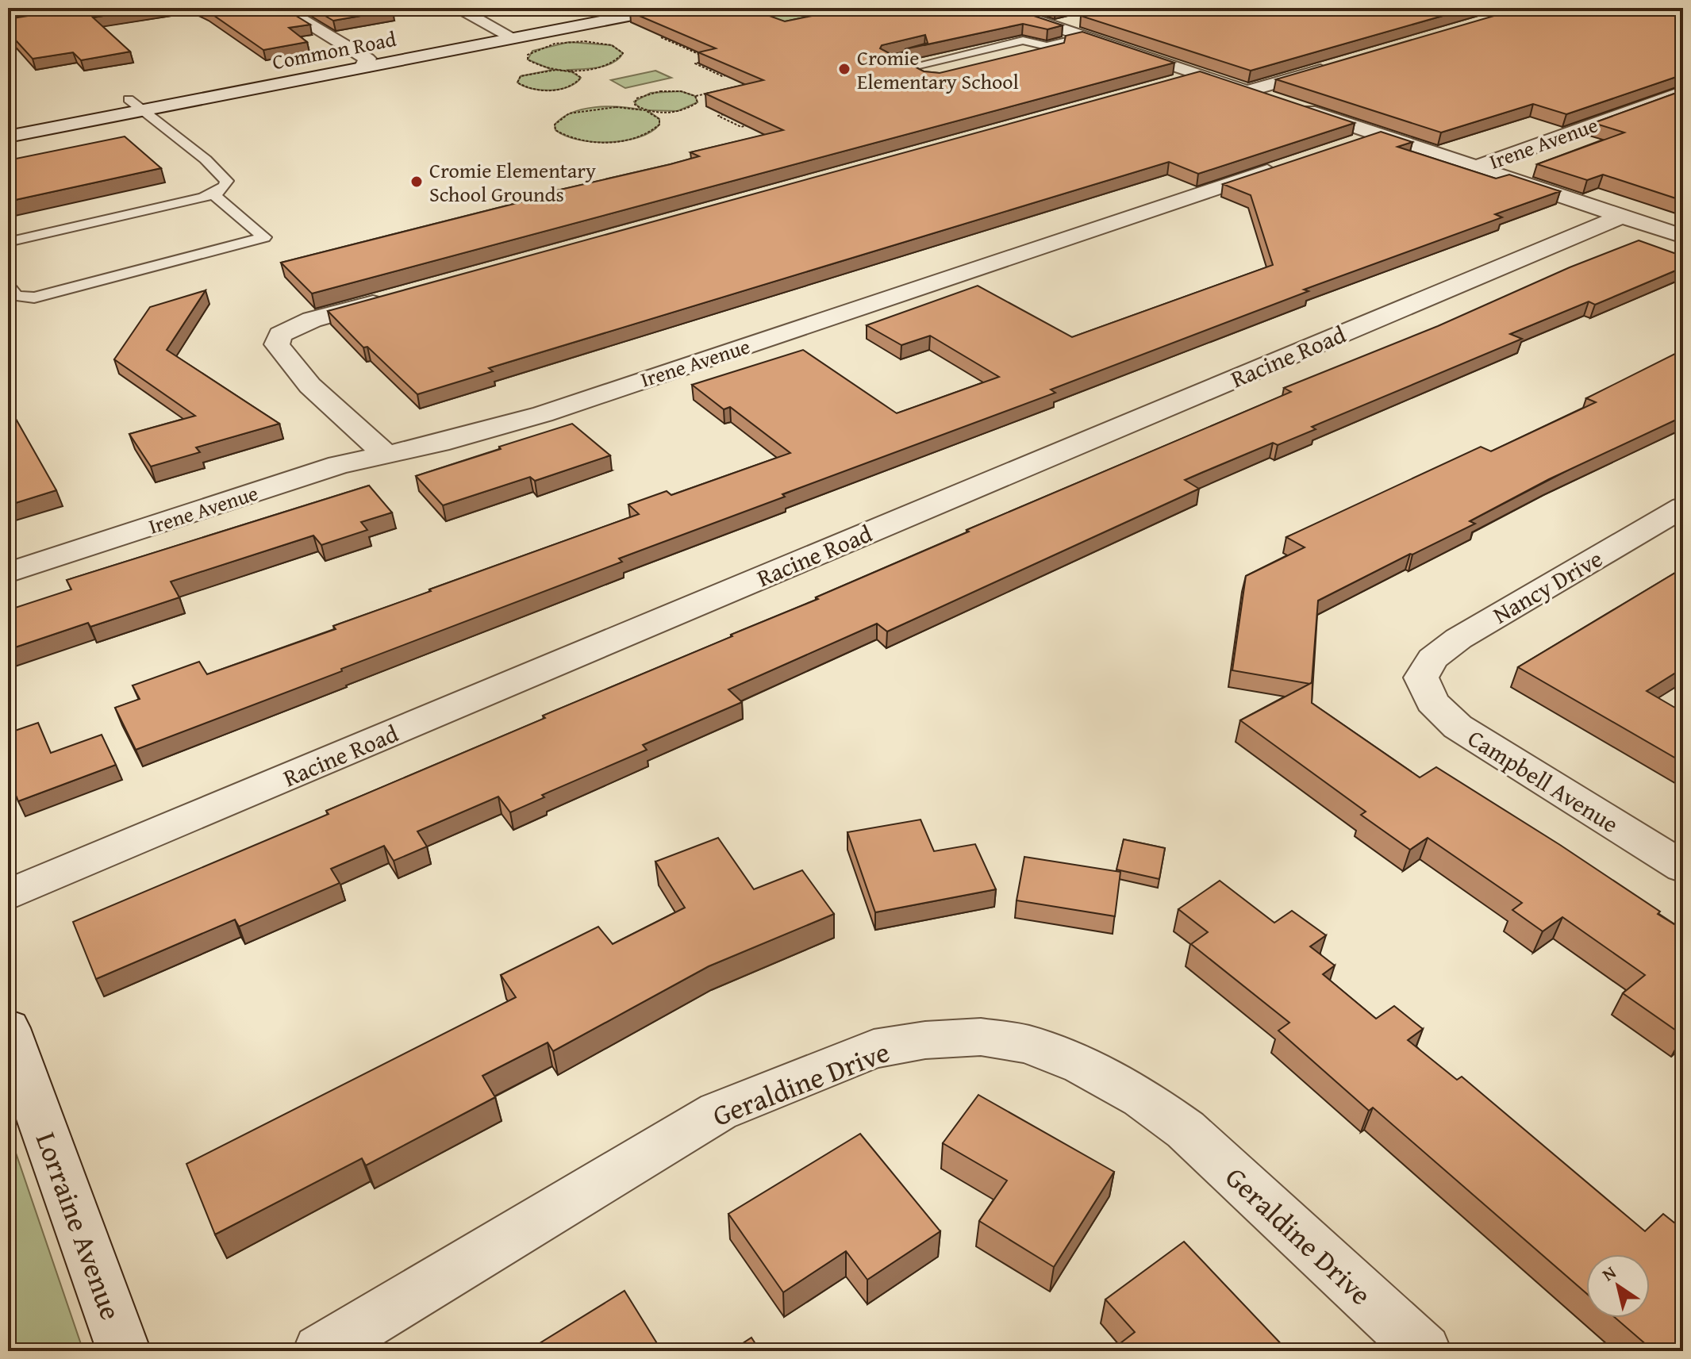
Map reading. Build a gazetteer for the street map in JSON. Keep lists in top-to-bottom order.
{
  "streets": {
    "street": [
      "Common Road",
      "Irene Avenue",
      "Racine Road",
      "Nancy Drive",
      "Campbell Avenue",
      "Geraldine Drive",
      "Lorraine Avenue"
    ]
  },
  "crossings": [
    ["Nancy Drive", "Campbell Avenue"]
  ],
  "places": ["Cromie Elementary School", "Cromie Elementary School Grounds"],
  "north": "top left"
}
